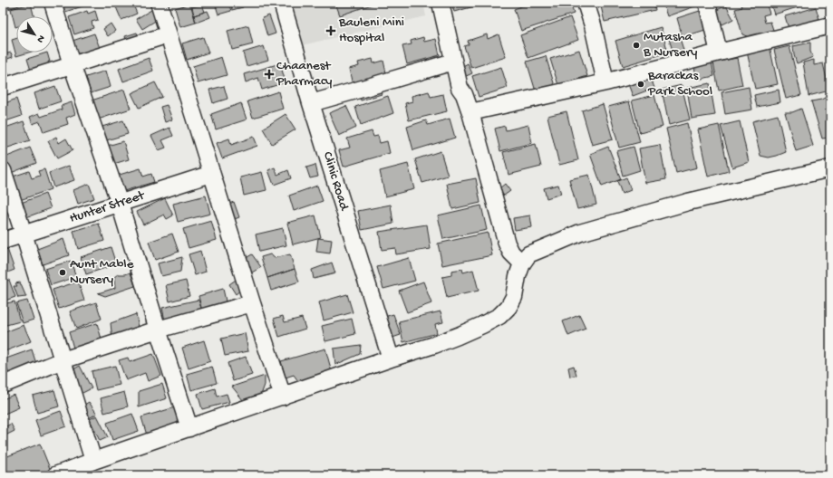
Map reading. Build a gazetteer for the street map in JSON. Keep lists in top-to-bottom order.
{
  "streets": {
    "street": ["Clinic Road", "Hunter Street"]
  },
  "places": {
    "health": ["Bauleni Mini Hospital", "Chaanest Pharmacy"],
    "other": ["Mutasha B Nursery", "Barackas Park School", "Aunt Mable Nursery"]
  },
  "north": "bottom right"
}
